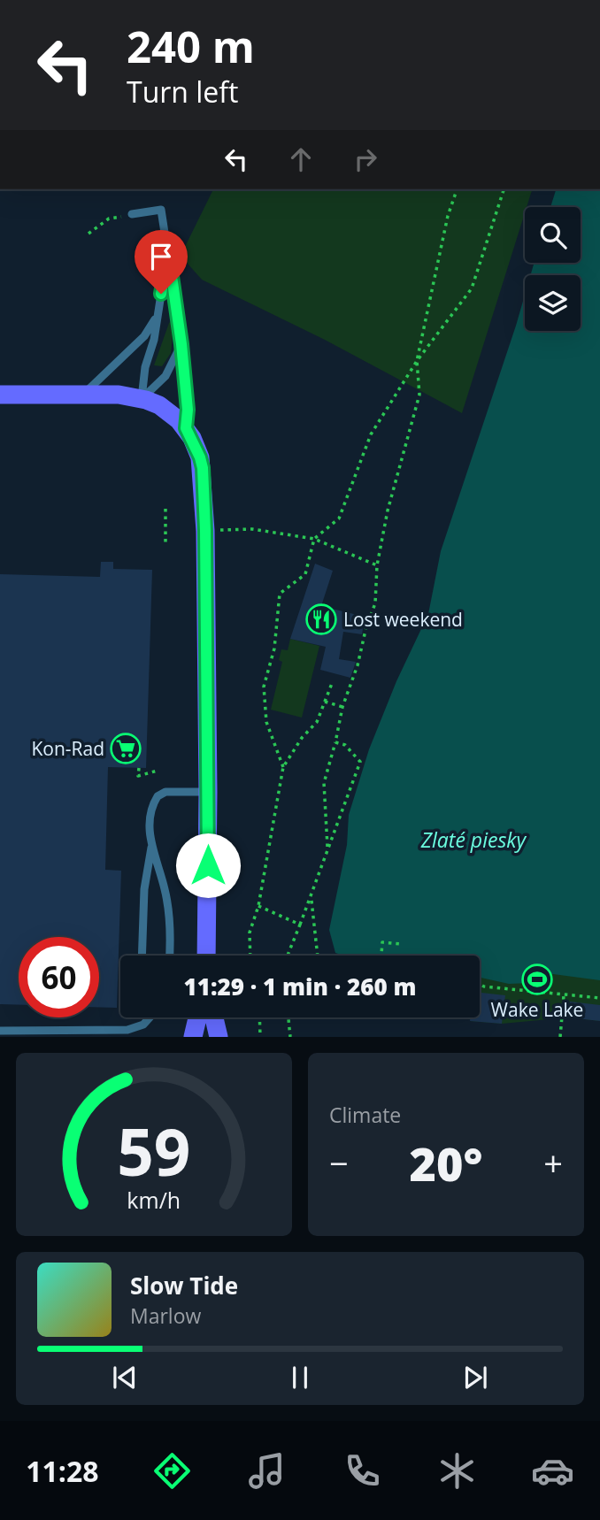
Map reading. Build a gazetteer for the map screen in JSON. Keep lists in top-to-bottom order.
{
  "water": ["Zlaté piesky"],
  "places": {
    "restaurant": ["Lost weekend"],
    "supermarket": ["Kon-Rad"],
    "sports": ["Wake Lake"]
  },
  "page": {
    "turn": ["240 m", "Turn left"],
    "limit": "60",
    "trip": "11:29 · 1 min · 260 m",
    "tile": "Climate",
    "heat": ["−", "20°", "+"],
    "song": ["Slow Tide", "Marlow"],
    "tabs": "11:28",
    "gauge": ["59", "km/h"]
  }
}
